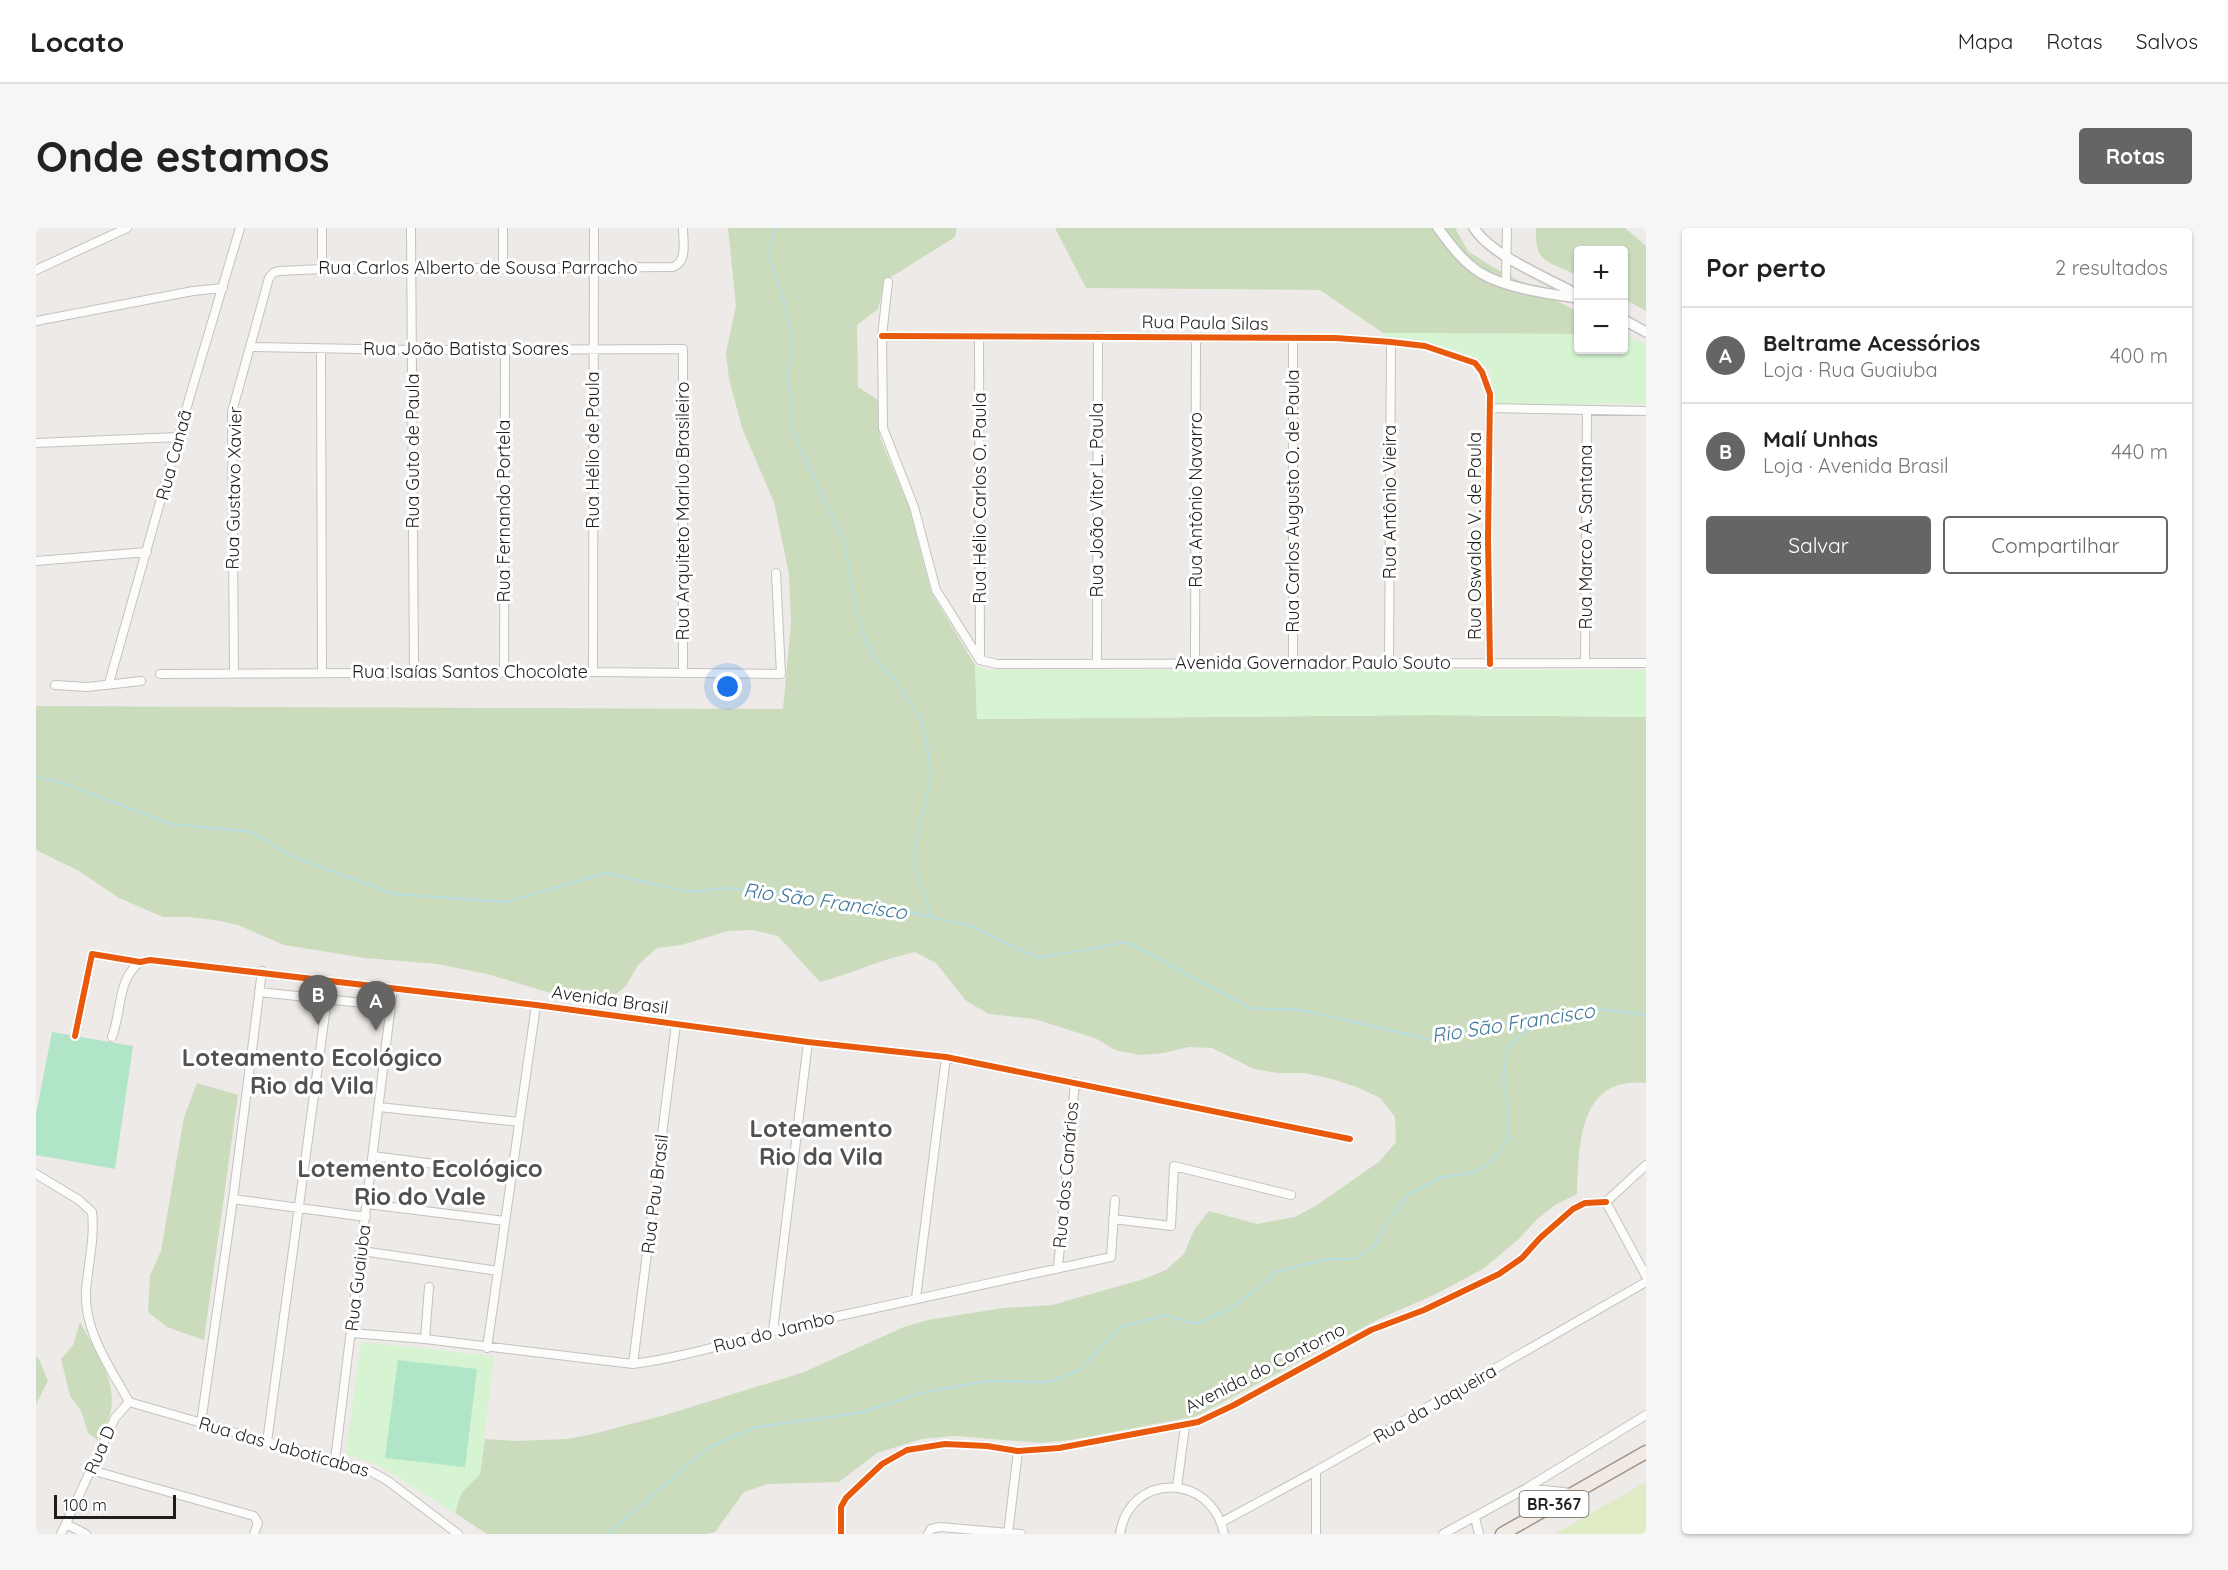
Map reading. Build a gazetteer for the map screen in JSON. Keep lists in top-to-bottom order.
{
  "streets": {
    "main road": ["BR-367"],
    "street": [
      "Rua Carlos Alberto de Sousa Parracho",
      "Rua Paula Silas",
      "Rua João Batista Soares",
      "Rua Hélio de Paula",
      "Rua Guto de Paula",
      "Rua Canaã",
      "Rua Gustavo Xavier",
      "Rua Hélio Carlos O. Paula",
      "Rua João Vitor L. Paula",
      "Rua Antônio Navarro",
      "Rua Carlos Augusto O. de Paula",
      "Rua Antônio Vieira",
      "Rua Fernando Portela",
      "Rua Arquiteto Marluo Brasileiro",
      "Rua Oswaldo V. de Paula",
      "Rua Marco A. Santana",
      "Avenida Governador Paulo Souto",
      "Rua Isaías Santos Chocolate",
      "Avenida Brasil",
      "Rua dos Canários",
      "Rua Pau Brasil",
      "Rua Guaiuba",
      "Rua do Jambo",
      "Avenida do Contorno",
      "Rua da Jaqueira",
      "Rua das Jaboticabas",
      "Rua D"
    ]
  },
  "crossings": [
    ["Rua Carlos Alberto de Sousa Parracho", "Rua Hélio de Paula"],
    ["Rua Carlos Alberto de Sousa Parracho", "Rua Guto de Paula"],
    ["Rua Carlos Alberto de Sousa Parracho", "Rua Gustavo Xavier"],
    ["Rua Paula Silas", "Rua Hélio Carlos O. Paula"],
    ["Rua Paula Silas", "Rua João Vitor L. Paula"],
    ["Rua Paula Silas", "Rua Antônio Navarro"],
    ["Rua Paula Silas", "Rua Carlos Augusto O. de Paula"],
    ["Rua Paula Silas", "Rua Antônio Vieira"],
    ["Rua Paula Silas", "Rua Oswaldo V. de Paula"],
    ["Rua João Batista Soares", "Rua Hélio de Paula"],
    ["Rua João Batista Soares", "Rua Guto de Paula"],
    ["Rua João Batista Soares", "Rua Gustavo Xavier"],
    ["Rua João Batista Soares", "Rua Fernando Portela"],
    ["Rua João Batista Soares", "Rua Arquiteto Marluo Brasileiro"],
    ["Rua Hélio de Paula", "Rua Isaías Santos Chocolate"],
    ["Rua Guto de Paula", "Rua Isaías Santos Chocolate"],
    ["Rua Gustavo Xavier", "Rua Isaías Santos Chocolate"],
    ["Rua Hélio Carlos O. Paula", "Avenida Governador Paulo Souto"],
    ["Rua João Vitor L. Paula", "Avenida Governador Paulo Souto"],
    ["Rua Antônio Navarro", "Avenida Governador Paulo Souto"],
    ["Rua Carlos Augusto O. de Paula", "Avenida Governador Paulo Souto"],
    ["Rua Antônio Vieira", "Avenida Governador Paulo Souto"],
    ["Rua Fernando Portela", "Rua Isaías Santos Chocolate"],
    ["Rua Arquiteto Marluo Brasileiro", "Rua Isaías Santos Chocolate"],
    ["Rua Oswaldo V. de Paula", "Avenida Governador Paulo Souto"],
    ["Rua Marco A. Santana", "Avenida Governador Paulo Souto"],
    ["Avenida Brasil", "Rua dos Canários"],
    ["Avenida Brasil", "Rua Pau Brasil"],
    ["Avenida Brasil", "Rua Guaiuba"],
    ["Rua dos Canários", "Rua do Jambo"],
    ["Rua Pau Brasil", "Rua do Jambo"],
    ["Rua Guaiuba", "Rua do Jambo"],
    ["Rua Guaiuba", "Rua das Jaboticabas"],
    ["Rua das Jaboticabas", "Rua D"]
  ],
  "districts": ["Loteamento Ecológico Rio da Vila", "Loteamento Rio da Vila", "Lotemento Ecológico Rio do Vale"],
  "water": ["Rio São Francisco"],
  "scale_bar": "100 m",
  "page": {
    "header": "Locato",
    "nav": ["Mapa", "Rotas", "Salvos"],
    "buttons": [
      "Rotas",
      ["Salvar", "Compartilhar"]
    ],
    "title": "Onde estamos",
    "heading": ["Por perto", "2 resultados"],
    "map_buttons": ["+", "−"],
    "list": [
      {
        "mark": "A",
        "name": "Beltrame Acessórios",
        "note": "Loja · Rua Guaiuba",
        "value": "400 m"
      },
      {
        "mark": "B",
        "name": "Malí Unhas",
        "note": "Loja · Avenida Brasil",
        "value": "440 m"
      }
    ],
    "pins": ["B", "A"],
    "scale": "100 m"
  }
}
